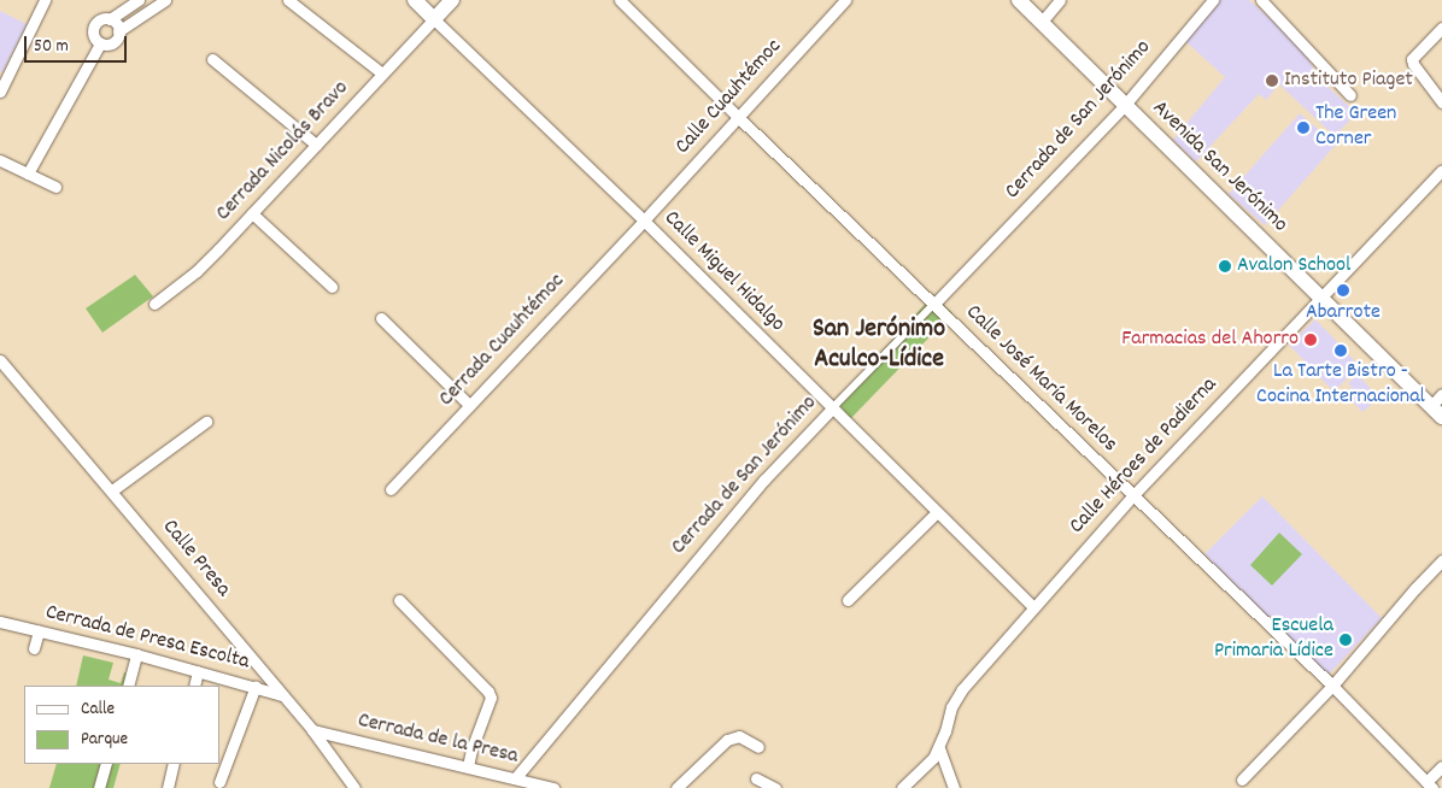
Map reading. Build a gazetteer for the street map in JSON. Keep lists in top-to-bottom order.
{
  "streets": {
    "main road": ["Avenida San Jerónimo"],
    "street": [
      "Calle Cuauhtémoc",
      "Cerrada de San Jerónimo",
      "Cerrada Nicolás Bravo",
      "Calle Miguel Hidalgo",
      "Cerrada Cuauhtémoc",
      "Calle José María Morelos",
      "Calle Héroes de Padierna",
      "Calle Presa",
      "Cerrada de Presa Escolta",
      "Cerrada de la Presa"
    ]
  },
  "crossings": [
    ["Calle Cuauhtémoc", "Calle Miguel Hidalgo"],
    ["Calle Cuauhtémoc", "Cerrada Cuauhtémoc"],
    ["Calle Cuauhtémoc", "Calle José María Morelos"],
    ["Cerrada de San Jerónimo", "Avenida San Jerónimo"],
    ["Cerrada de San Jerónimo", "Calle Miguel Hidalgo"],
    ["Cerrada de San Jerónimo", "Calle José María Morelos"],
    ["Cerrada de San Jerónimo", "Cerrada de la Presa"],
    ["Cerrada Nicolás Bravo", "Calle Miguel Hidalgo"],
    ["Avenida San Jerónimo", "Calle Héroes de Padierna"],
    ["Calle Miguel Hidalgo", "Cerrada Cuauhtémoc"],
    ["Calle Miguel Hidalgo", "Calle Héroes de Padierna"],
    ["Calle José María Morelos", "Calle Héroes de Padierna"],
    ["Calle Presa", "Cerrada de Presa Escolta"],
    ["Calle Presa", "Cerrada de la Presa"]
  ],
  "districts": ["San Jerónimo Aculco-Lídice"],
  "places": [
    "Instituto Piaget",
    "The Green Corner",
    "Avalon School",
    "Abarrote",
    "Farmacias del Ahorro",
    "La Tarte Bistro - Cocina Internacional",
    "Escuela Primaria Lídice"
  ],
  "legend": ["Calle", "Parque"],
  "scale_bar": "50 m"
}
